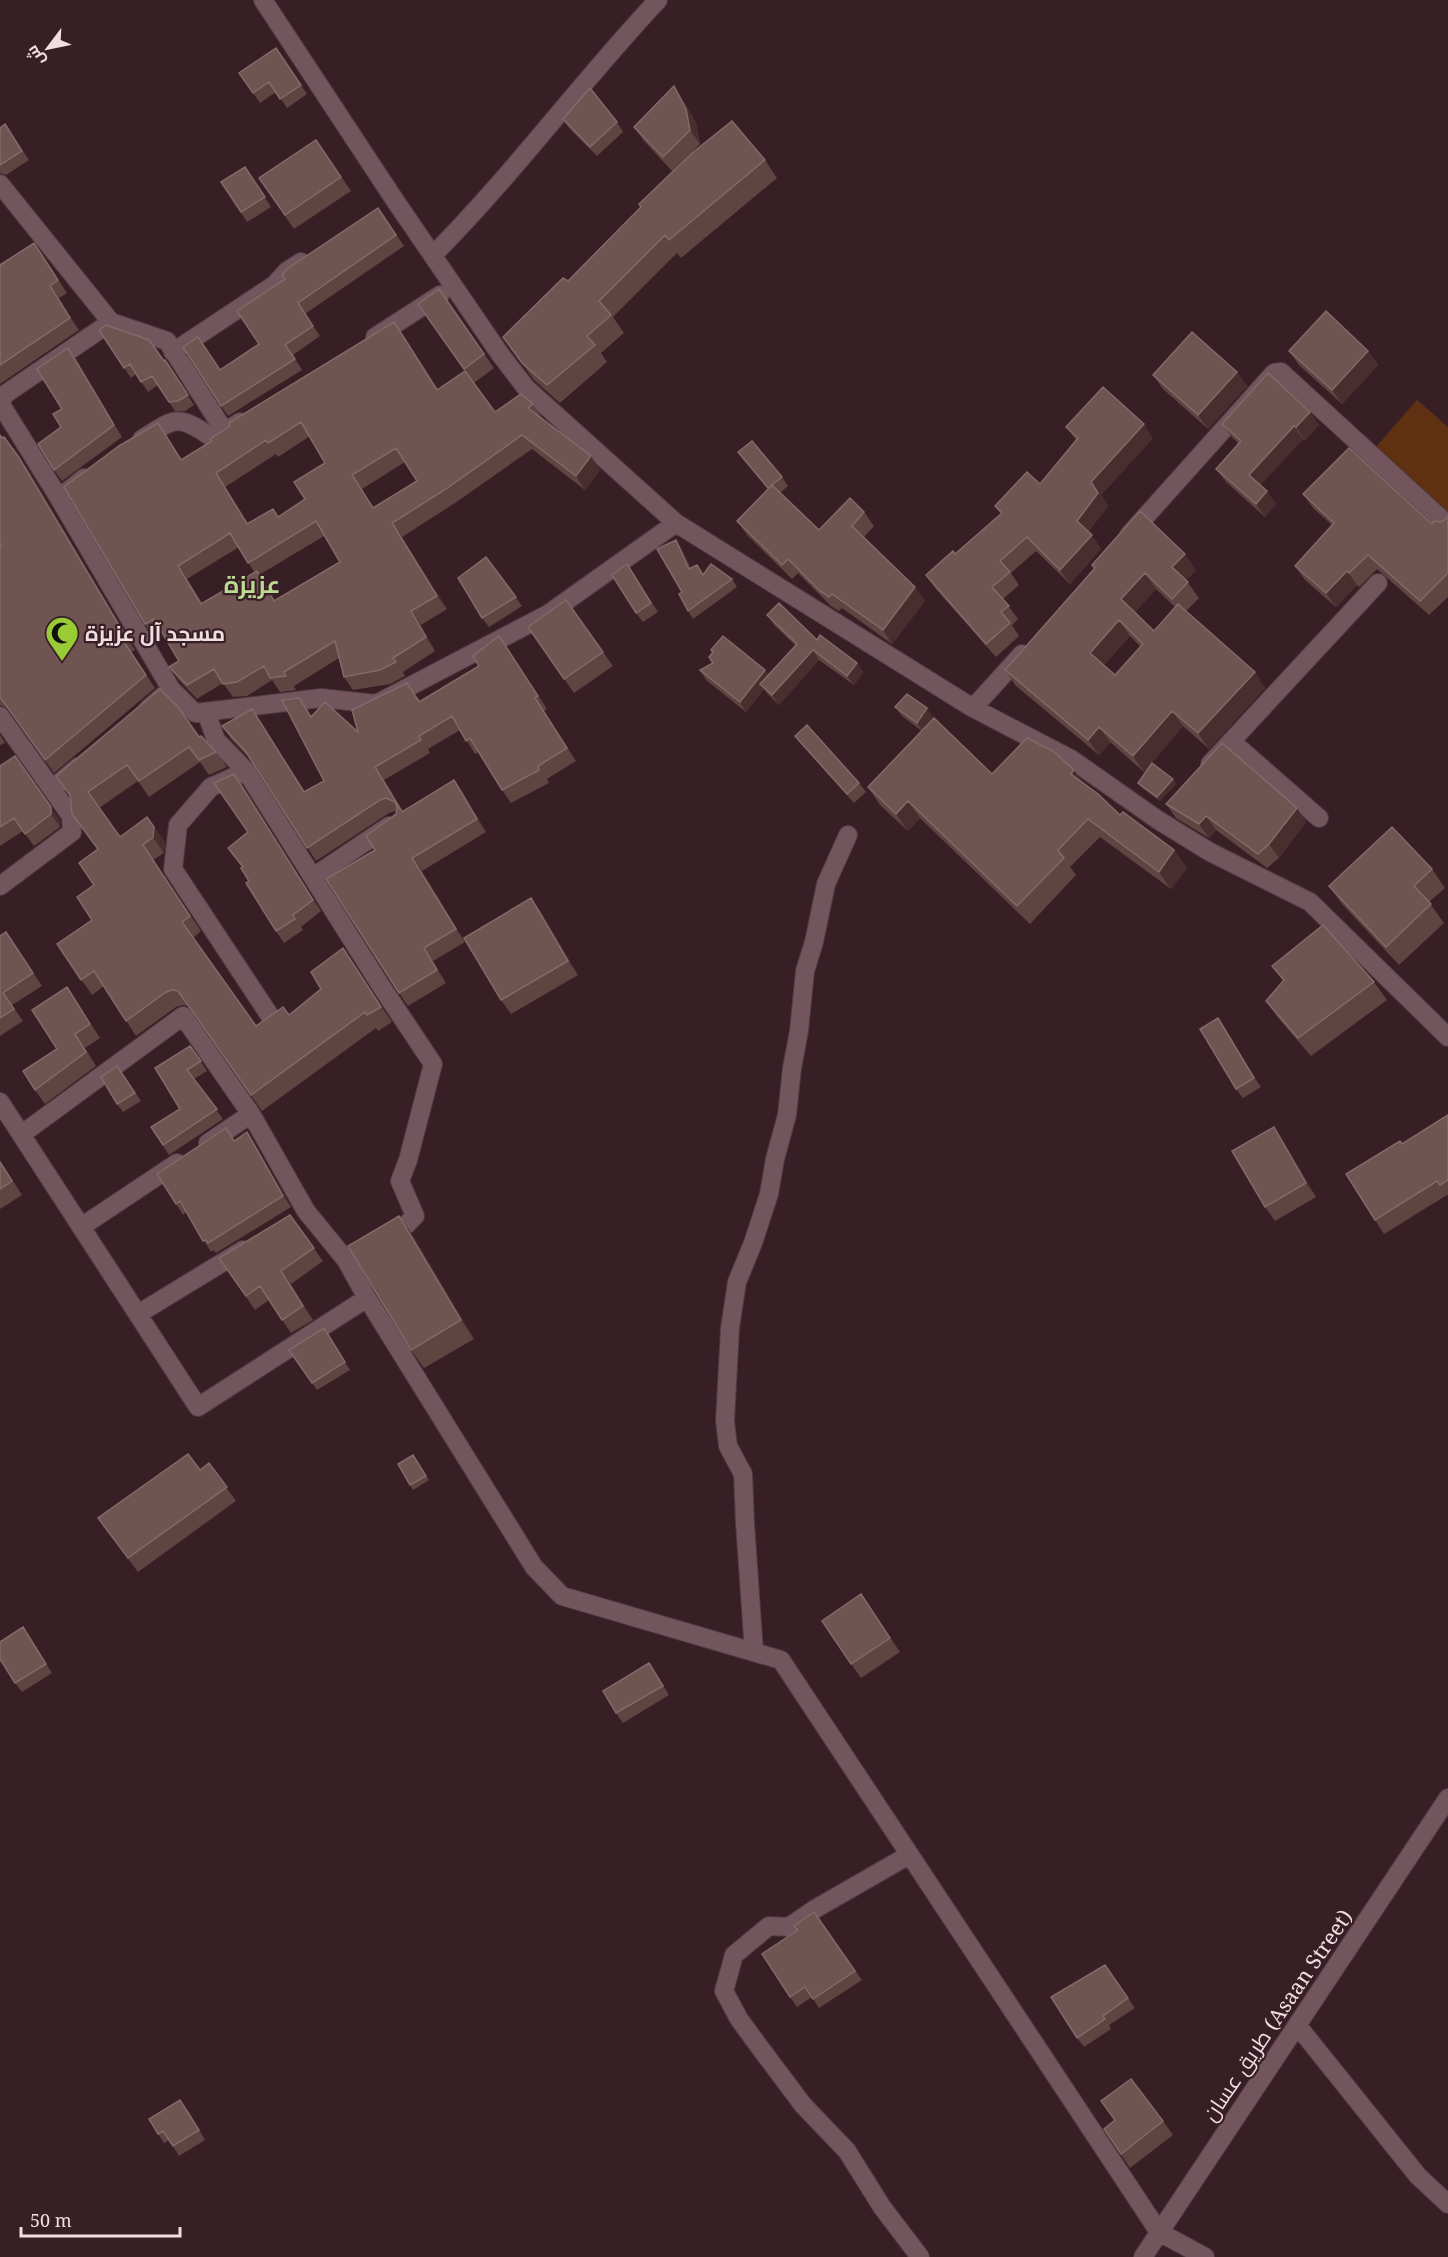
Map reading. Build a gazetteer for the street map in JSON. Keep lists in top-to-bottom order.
{
  "streets": {
    "street": ["طريق عسان (Asaan Street)"]
  },
  "districts": ["عزيزة"],
  "places": {
    "mosque": ["مسجد آل عزيزة"]
  },
  "scale_bar": "50 m",
  "north": "bottom left"
}
